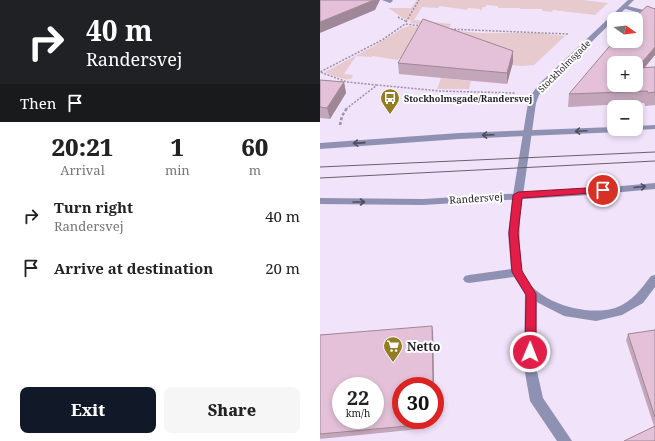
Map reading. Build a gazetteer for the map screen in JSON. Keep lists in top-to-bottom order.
{
  "streets": {
    "street": ["Stockholmsgade", "Randersvej"]
  },
  "crossings": [
    ["Stockholmsgade", "Randersvej"]
  ],
  "places": {
    "bus stop": ["Stockholmsgade/Randersvej"],
    "supermarket": ["Netto"]
  },
  "north": "right",
  "page": {
    "turn": ["40 m", "Randersvej"],
    "map_buttons": ["+", "−"],
    "then": "Then",
    "eta": [
      "20:21",
      "Arrival",
      "1",
      "min",
      "60",
      "m"
    ],
    "list": [
      {
        "name": "Turn right",
        "note": "Randersvej",
        "value": "40 m"
      },
      {
        "name": "Arrive at destination",
        "value": "20 m"
      }
    ],
    "speed": "22 km/h",
    "limit": "30",
    "buttons": ["Exit", "Share"]
  }
}
